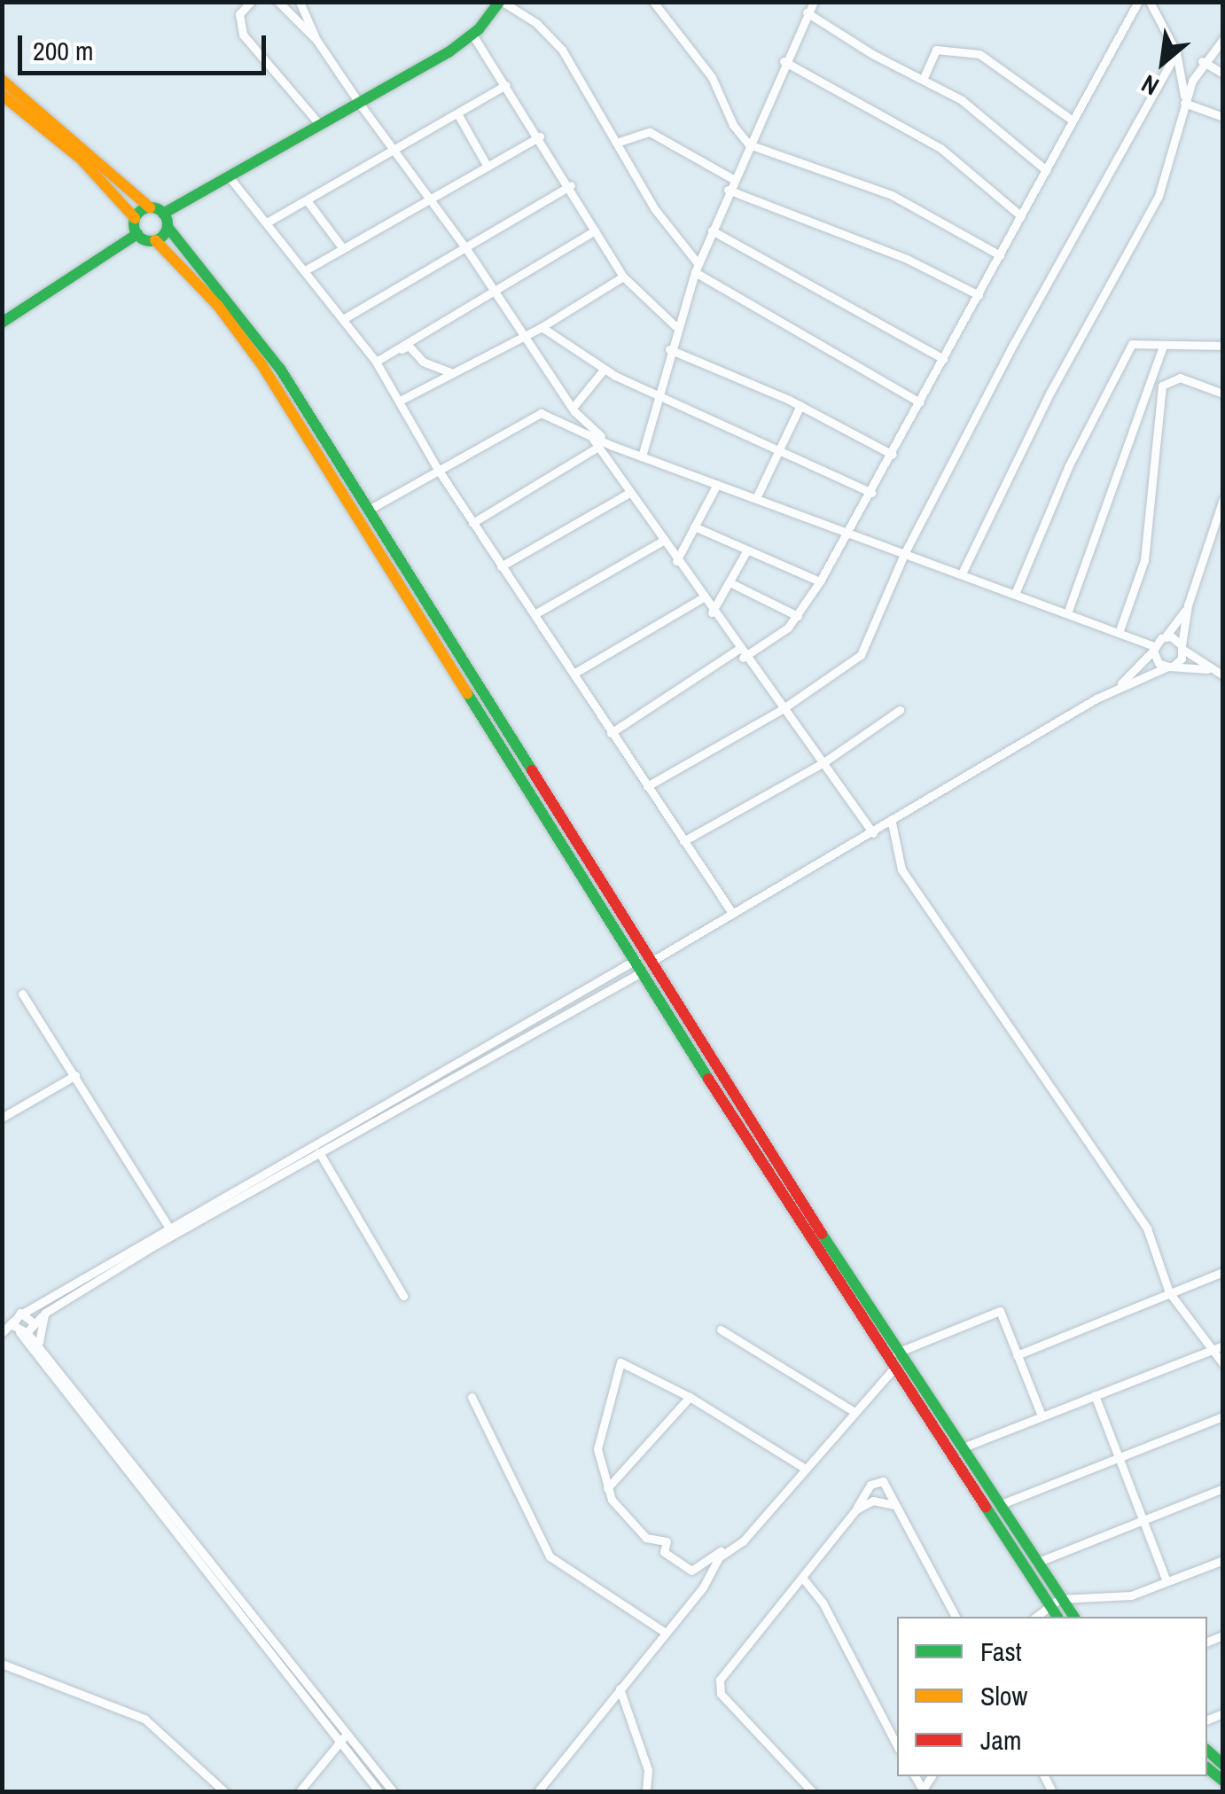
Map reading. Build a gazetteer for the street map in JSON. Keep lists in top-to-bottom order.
{
  "legend": ["Fast", "Slow", "Jam"],
  "scale_bar": "200 m",
  "north": "bottom left"
}
